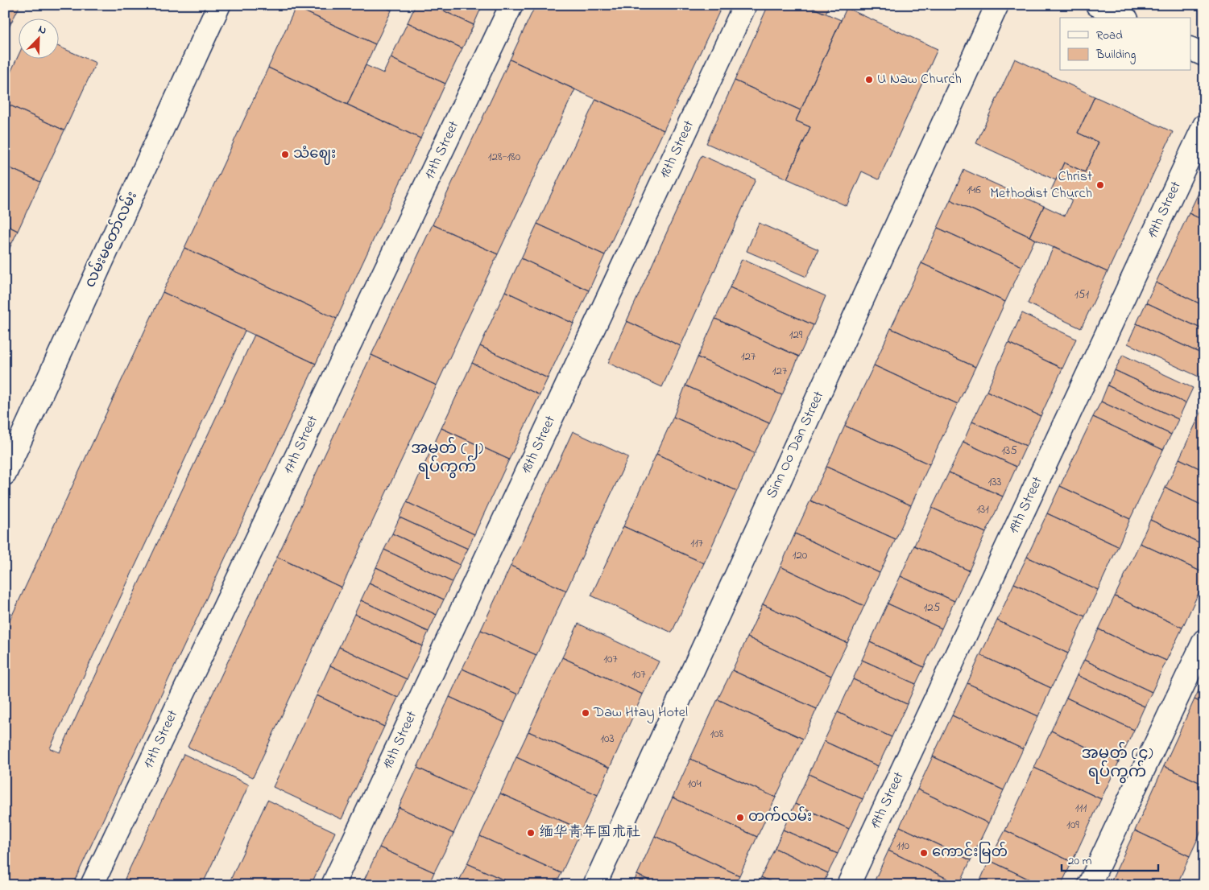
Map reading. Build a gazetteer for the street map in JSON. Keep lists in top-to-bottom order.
{
  "streets": {
    "street": [
      "18th Street",
      "17th Street",
      "19th Street",
      "လမ်းမတော်လမ်း",
      "Sinn Oo Dan Street"
    ]
  },
  "districts": ["အမှတ် (၂) ရပ်ကွက်", "အမှတ် (၄) ရပ်ကွက်"],
  "places": [
    "U Naw Church",
    "သံဈေး",
    "Christ Methodist Church",
    "Daw Htay Hotel",
    "တက်လမ်း",
    "缅华青年国术社",
    "ကောင်းမြတ်"
  ],
  "house_numbers": [
    "128-180",
    "146",
    "151",
    "129",
    "127",
    "127",
    "135",
    "133",
    "131",
    "117",
    "120",
    "125",
    "107",
    "107",
    "108",
    "103",
    "104",
    "111",
    "109",
    "110"
  ],
  "legend": ["Road", "Building"],
  "scale_bar": "20 m",
  "north": "top right"
}
